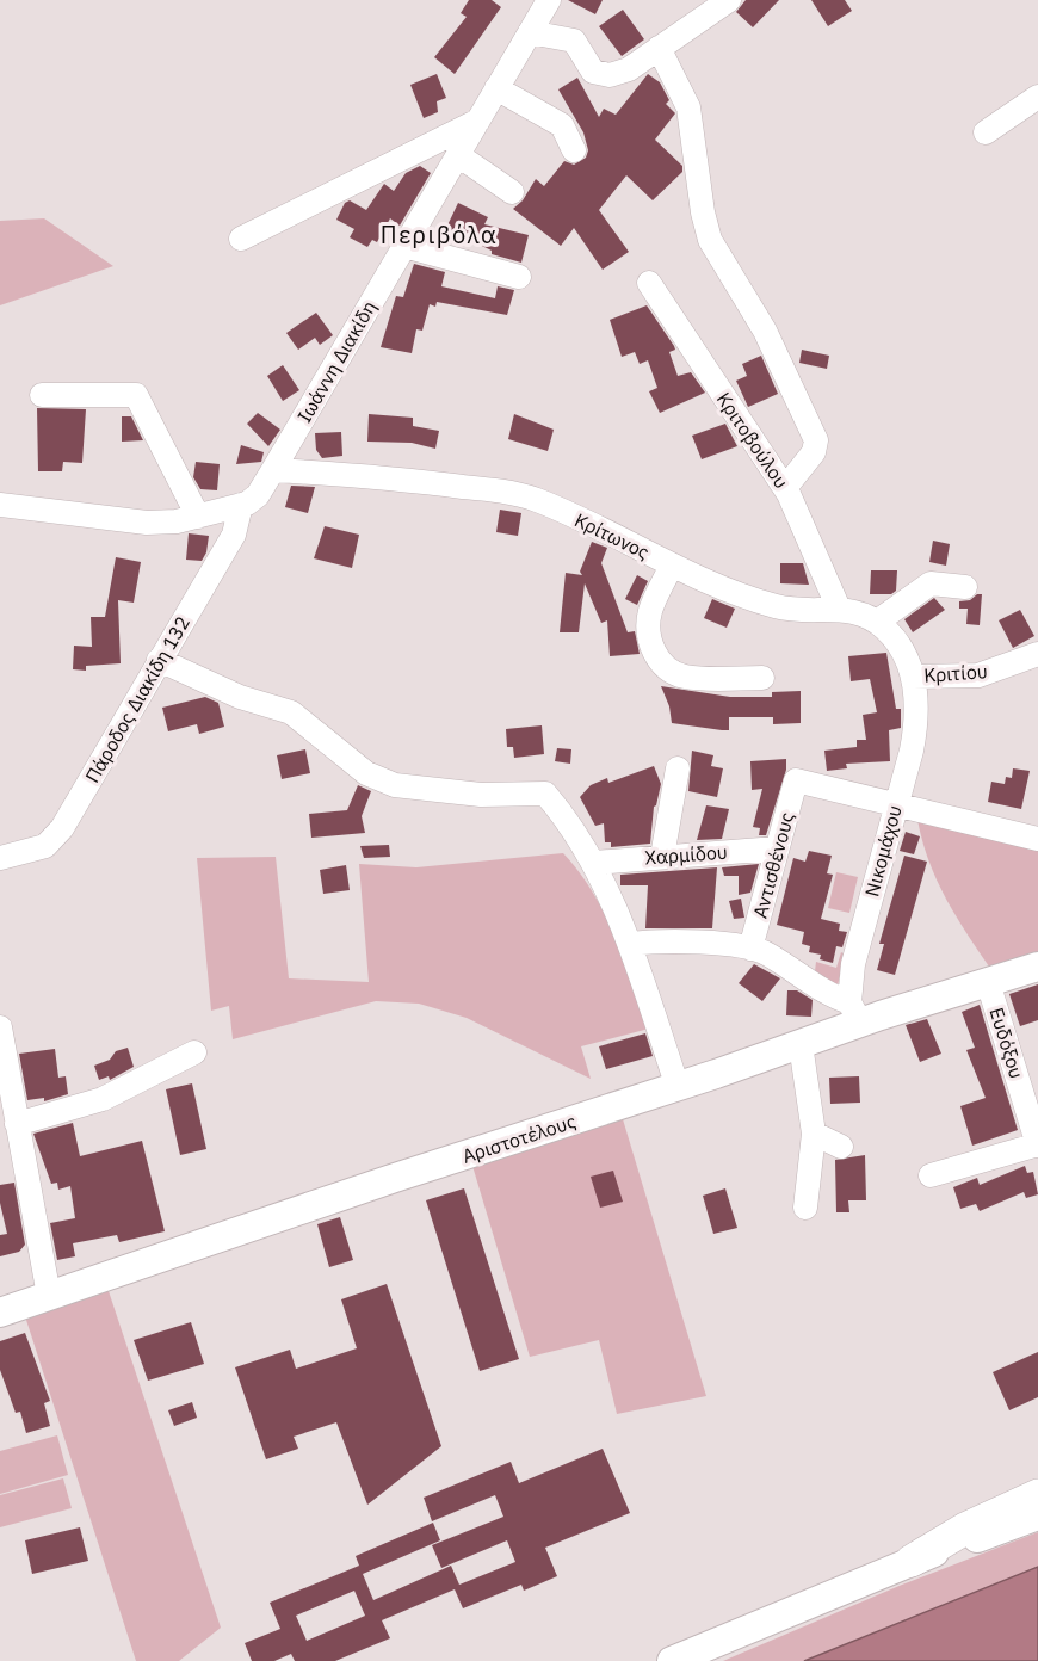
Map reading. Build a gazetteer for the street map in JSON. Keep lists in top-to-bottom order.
{
  "streets": {
    "main road": ["Αριστοτέλους"],
    "street": [
      "Ιωάννη Διακίδη",
      "Κριτοβούλου",
      "Κρίτωνος",
      "Κριτίου",
      "Πάροδος Διακίδη 132",
      "Νικομάχου",
      "Χαρμίδου",
      "Αντισθένους",
      "Ευδόξου"
    ]
  },
  "crossings": [
    ["Ιωάννη Διακίδη", "Κρίτωνος"],
    ["Ιωάννη Διακίδη", "Πάροδος Διακίδη 132"],
    ["Κριτοβούλου", "Κρίτωνος"],
    ["Κριτίου", "Νικομάχου"],
    ["Νικομάχου", "Αντισθένους"],
    ["Νικομάχου", "Αριστοτέλους"],
    ["Χαρμίδου", "Αντισθένους"],
    ["Ευδόξου", "Αριστοτέλους"]
  ],
  "districts": ["Περιβόλα"]
}
